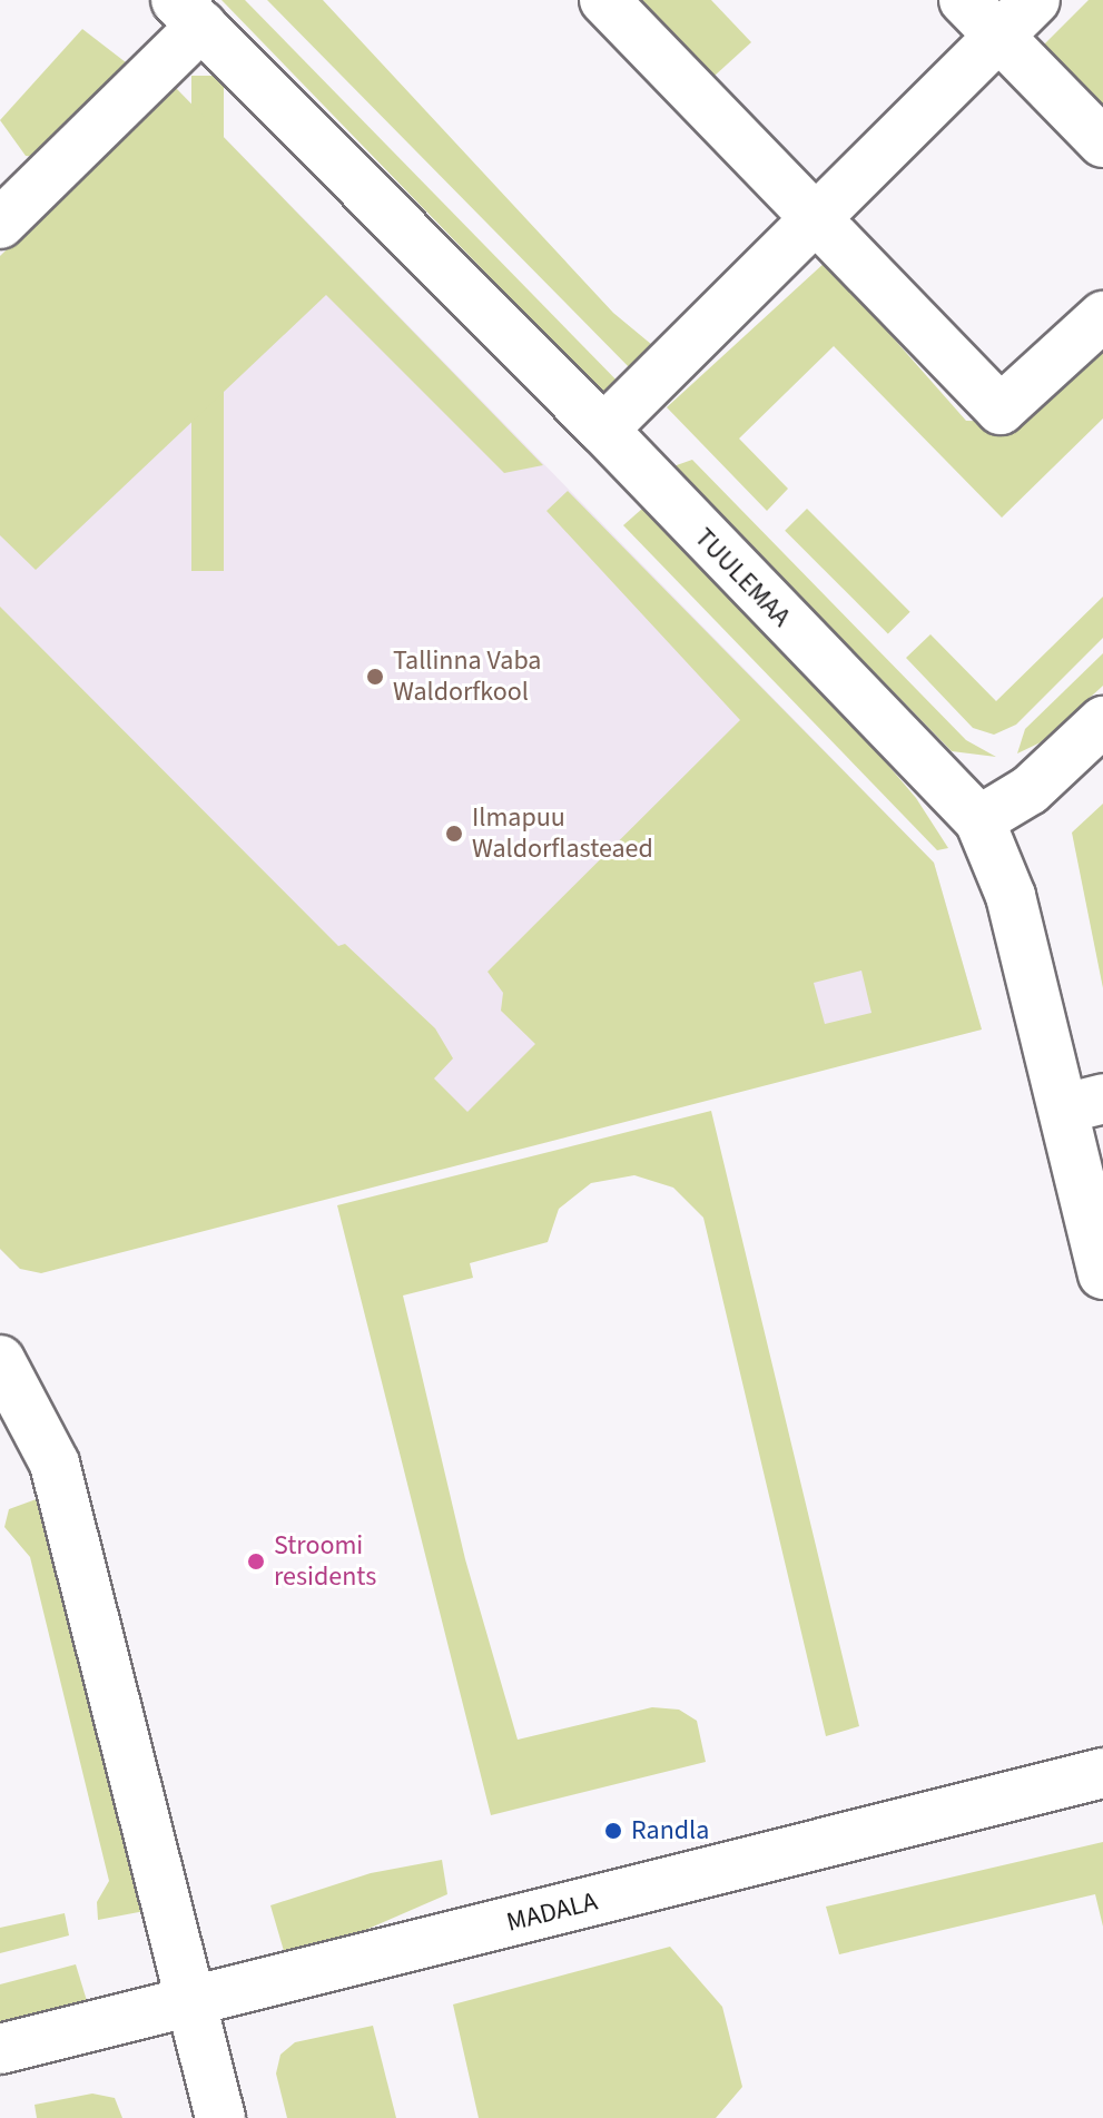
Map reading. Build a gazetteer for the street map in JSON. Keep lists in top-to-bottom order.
{
  "streets": {
    "street": ["TUULEMAA", "MADALA"]
  },
  "places": [
    "Tallinna Vaba Waldorfkool",
    "Ilmapuu Waldorflasteaed",
    "Stroomi residents",
    "Randla"
  ]
}
